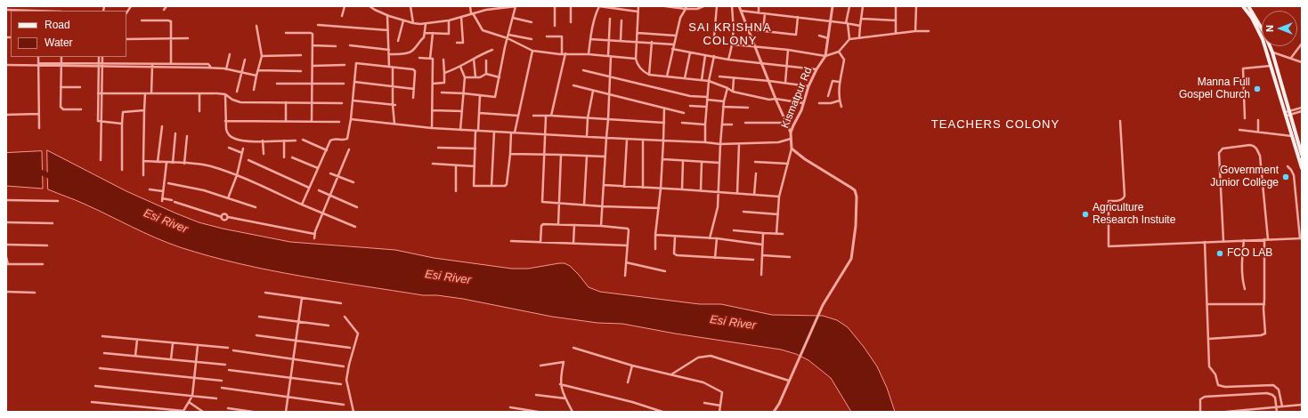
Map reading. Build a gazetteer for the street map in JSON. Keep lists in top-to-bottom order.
{
  "streets": {
    "street": ["Kismatpur Rd"]
  },
  "districts": ["SAI KRISHNA COLONY", "TEACHERS COLONY"],
  "water": ["Esi River"],
  "places": [
    "Manna Full Gospel Church",
    "Government Junior College",
    "Agriculture Research Instuite",
    "FCO LAB"
  ],
  "legend": ["Road", "Water"],
  "north": "left"
}
